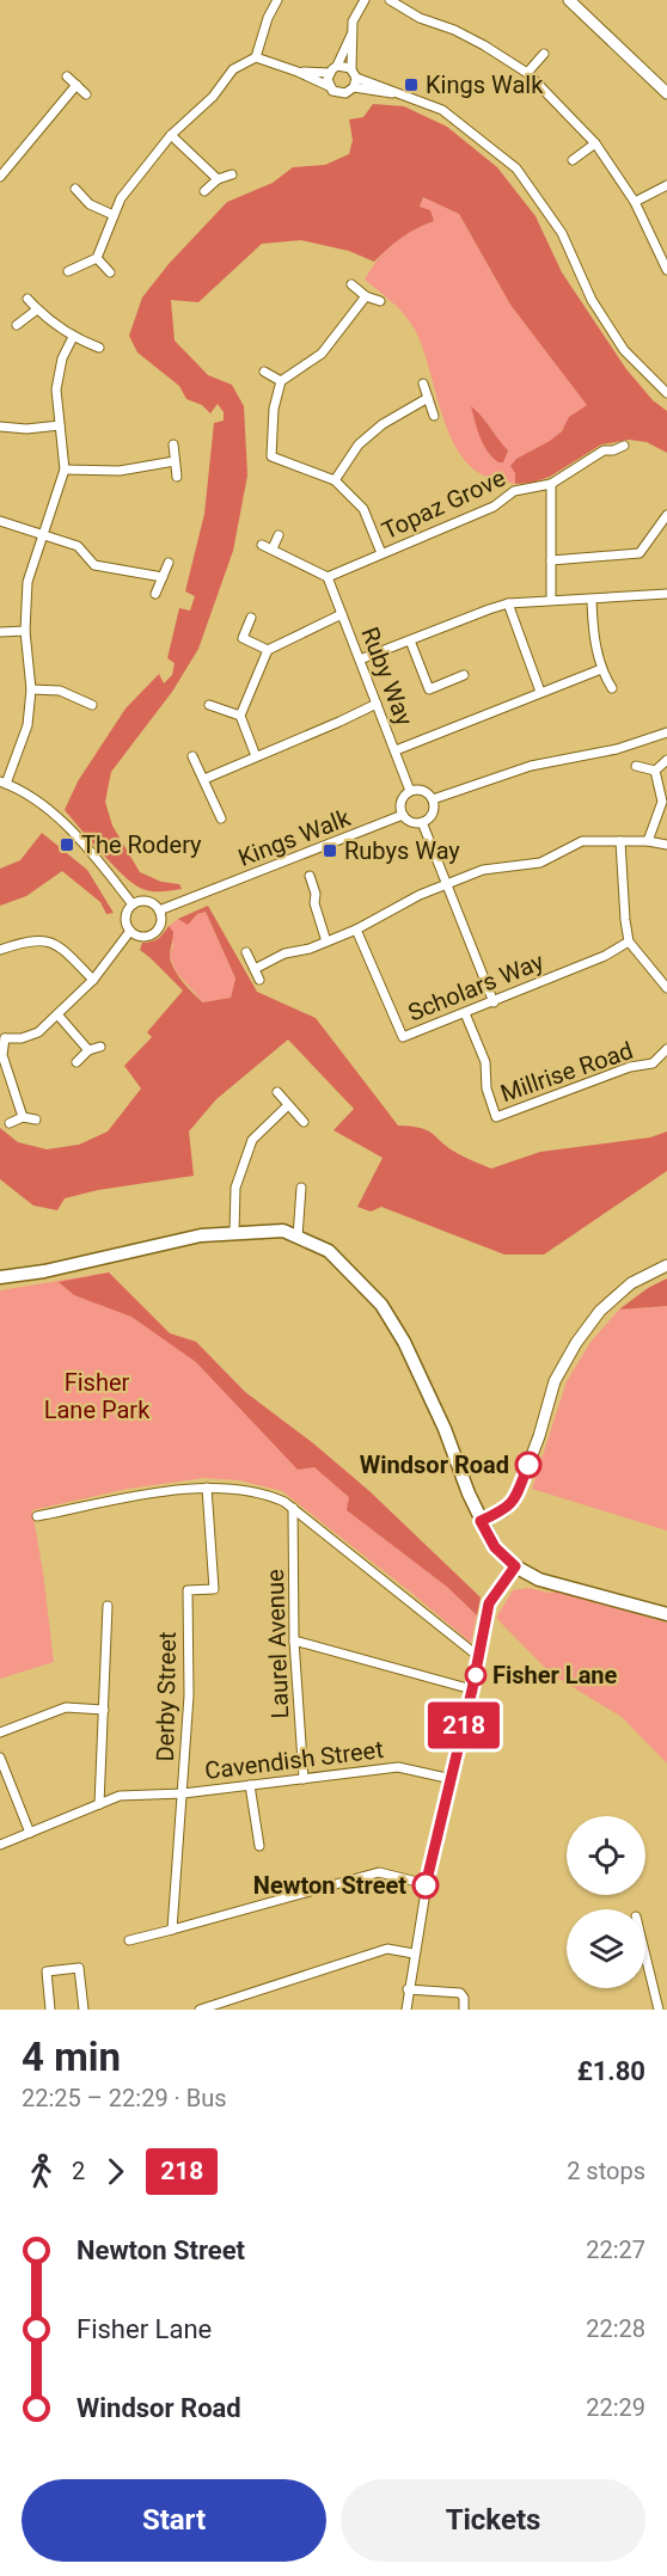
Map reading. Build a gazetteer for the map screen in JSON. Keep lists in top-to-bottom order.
{
  "streets": {
    "street": [
      "Topaz Grove",
      "Ruby Way",
      "Kings Walk",
      "Scholars Way",
      "Millrise Road",
      "Laurel Avenue",
      "Derby Street",
      "Cavendish Street"
    ]
  },
  "crossings": [
    ["Topaz Grove", "Ruby Way"],
    ["Ruby Way", "Kings Walk"],
    ["Scholars Way", "Millrise Road"],
    ["Laurel Avenue", "Cavendish Street"],
    ["Derby Street", "Cavendish Street"]
  ],
  "parks": ["Fisher Lane Park"],
  "places": {
    "transit": ["Kings Walk", "The Rodery", "Rubys Way"],
    "other": ["Windsor Road", "Fisher Lane", "Newton Street"]
  },
  "lines": ["bus line 218"],
  "page": {
    "on_map": "218",
    "heading": ["4 min", "22:25 – 22:29 · Bus", "£1.80"],
    "legs": ["2", "218", "2 stops"],
    "list": [
      {
        "name": "Newton Street",
        "value": "22:27"
      },
      {
        "name": "Fisher Lane",
        "value": "22:28"
      },
      {
        "name": "Windsor Road",
        "value": "22:29"
      }
    ],
    "buttons": ["Start", "Tickets"]
  }
}
